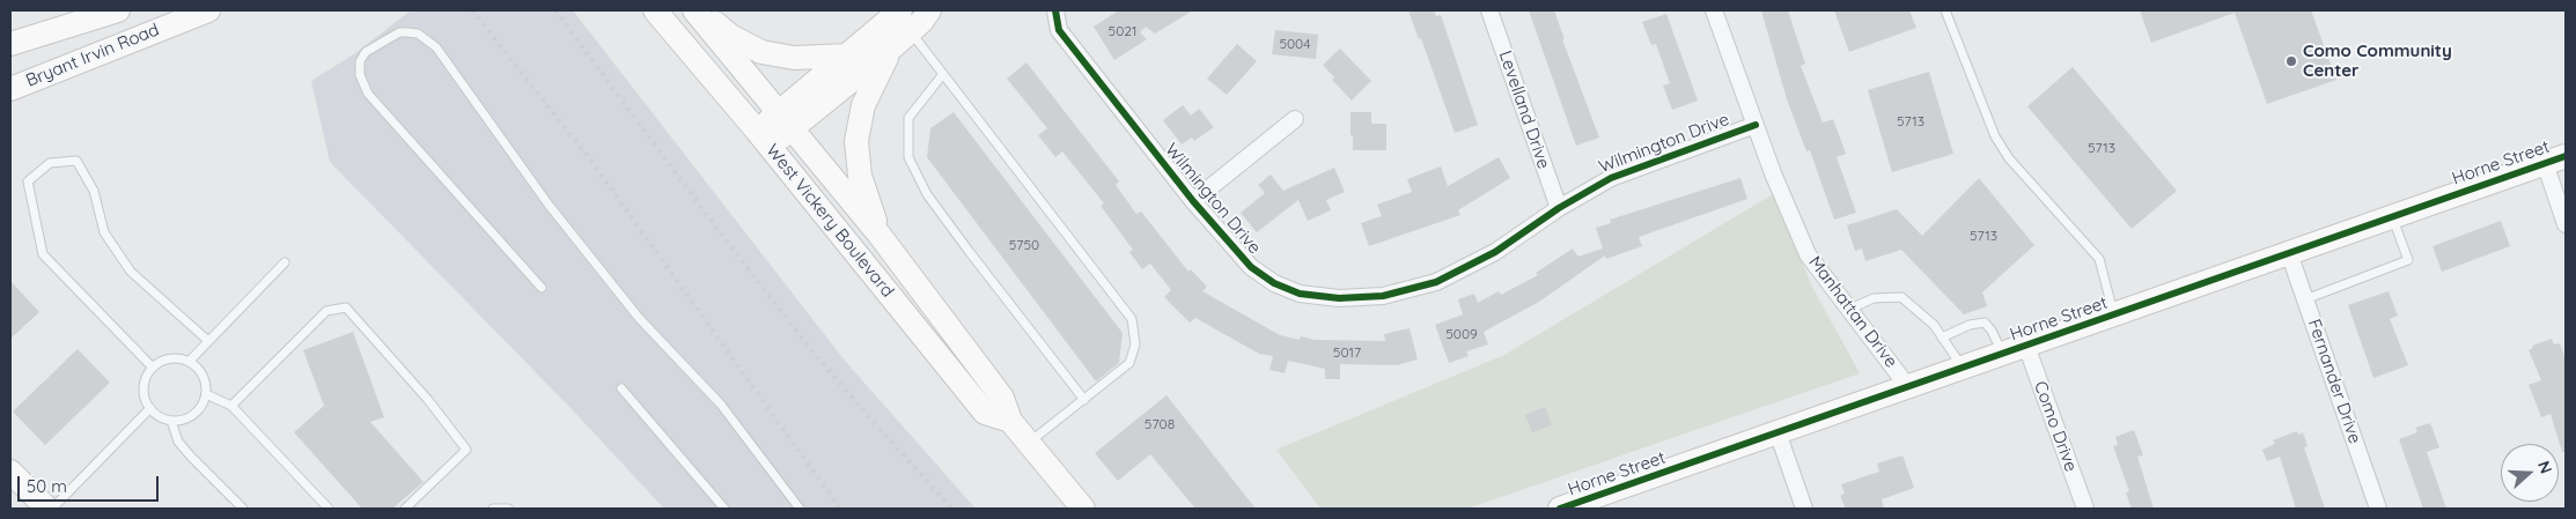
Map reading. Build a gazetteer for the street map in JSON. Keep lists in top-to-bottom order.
{
  "streets": {
    "main road": ["Bryant Irvin Road", "Horne Street", "West Vickery Boulevard"],
    "street": [
      "Levelland Drive",
      "Wilmington Drive",
      "Manhattan Drive",
      "Fernander Drive",
      "Como Drive"
    ]
  },
  "crossings": [
    ["Levelland Drive", "Wilmington Drive"],
    ["Wilmington Drive", "Manhattan Drive"],
    ["Horne Street", "Manhattan Drive"],
    ["Horne Street", "Fernander Drive"],
    ["Horne Street", "Como Drive"]
  ],
  "places": ["Como Community Center"],
  "house_numbers": [
    "5021",
    "5004",
    "5713",
    "5713",
    "5713",
    "5750",
    "5009",
    "5017",
    "5708"
  ],
  "scale_bar": "50 m",
  "north": "right"
}
